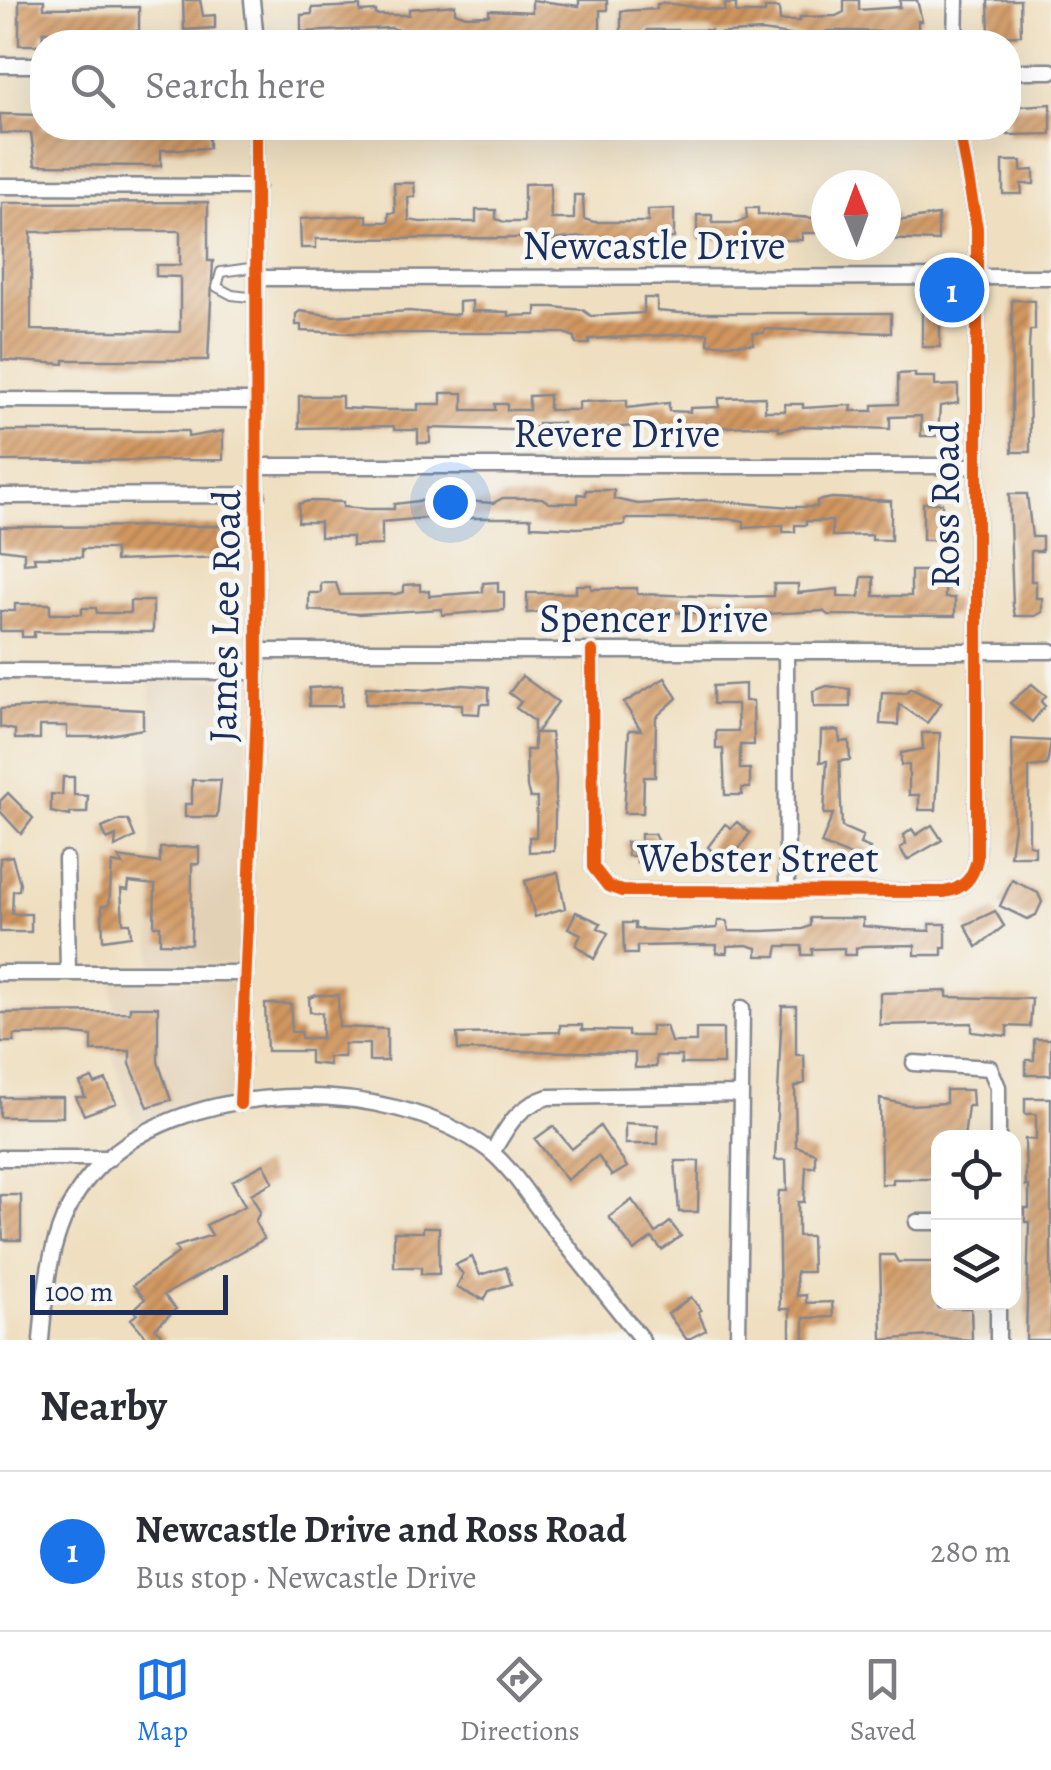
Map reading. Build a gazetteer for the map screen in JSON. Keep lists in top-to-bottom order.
{
  "streets": {
    "street": [
      "Newcastle Drive",
      "Revere Drive",
      "Ross Road",
      "James Lee Road",
      "Spencer Drive",
      "Webster Street"
    ]
  },
  "crossings": [
    ["Newcastle Drive", "Ross Road"],
    ["Newcastle Drive", "James Lee Road"],
    ["Revere Drive", "Ross Road"],
    ["Revere Drive", "James Lee Road"],
    ["Ross Road", "Spencer Drive"],
    ["Ross Road", "Webster Street"],
    ["James Lee Road", "Spencer Drive"],
    ["Spencer Drive", "Webster Street"]
  ],
  "scale_bar": "100 m",
  "north": "top",
  "page": {
    "search": "Search here",
    "pins": "1",
    "scale": "100 m",
    "heading": "Nearby",
    "list": [
      {
        "mark": "1",
        "name": "Newcastle Drive and Ross Road",
        "note": "Bus stop · Newcastle Drive",
        "value": "280 m"
      }
    ],
    "nav": ["Map", "Directions", "Saved"]
  }
}
